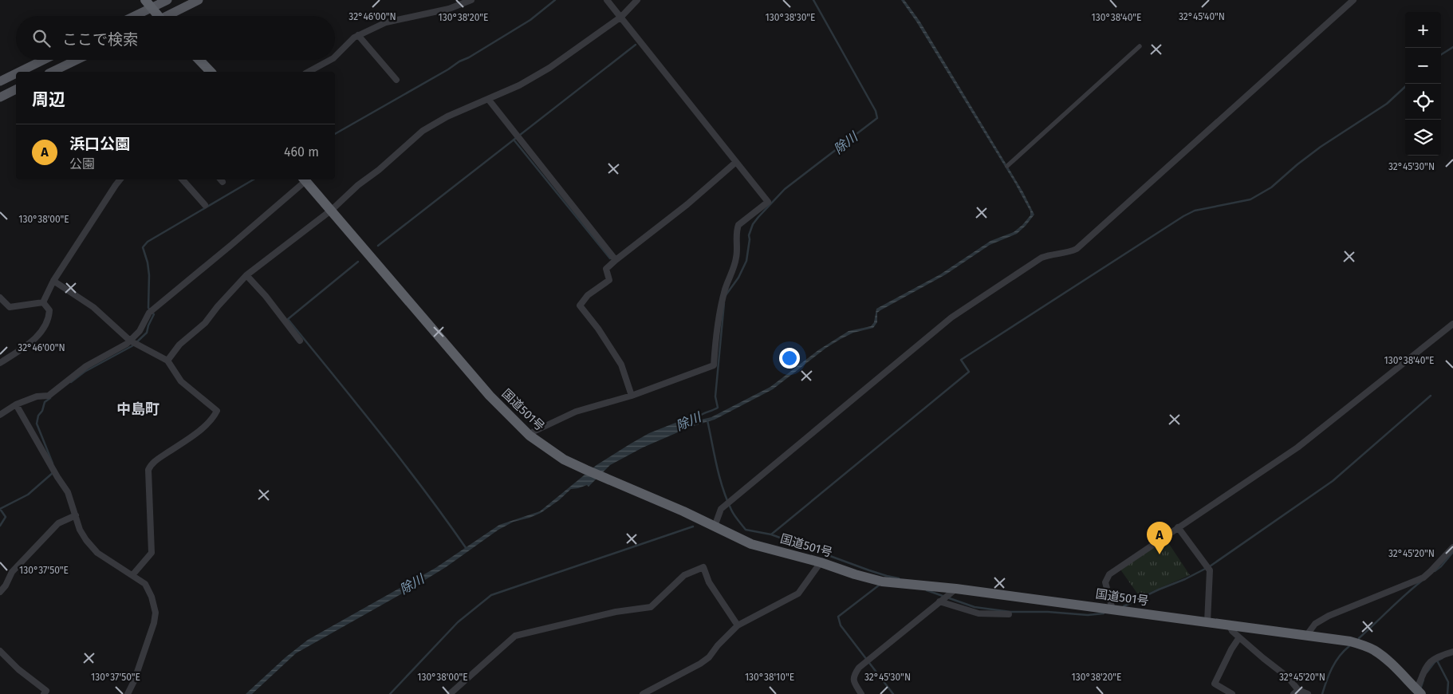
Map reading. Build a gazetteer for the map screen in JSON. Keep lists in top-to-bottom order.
{
  "streets": {
    "highway": ["国道501号"]
  },
  "districts": ["中島町"],
  "water": ["除川"],
  "page": {
    "map_buttons": ["+", "−"],
    "search": "ここで検索",
    "heading": "周辺",
    "list": [
      {
        "mark": "A",
        "name": "浜口公園",
        "note": "公園",
        "value": "460 m"
      }
    ],
    "pins": "A"
  },
  "coordinates": [
    "32°46'00\"N",
    "32°45'40\"N",
    "130°38'20\"E",
    "130°38'30\"E",
    "130°38'40\"E",
    "32°45'30\"N",
    "130°38'00\"E",
    "32°45'20\"N",
    "130°37'50\"E",
    "130°38'10\"E"
  ]
}
